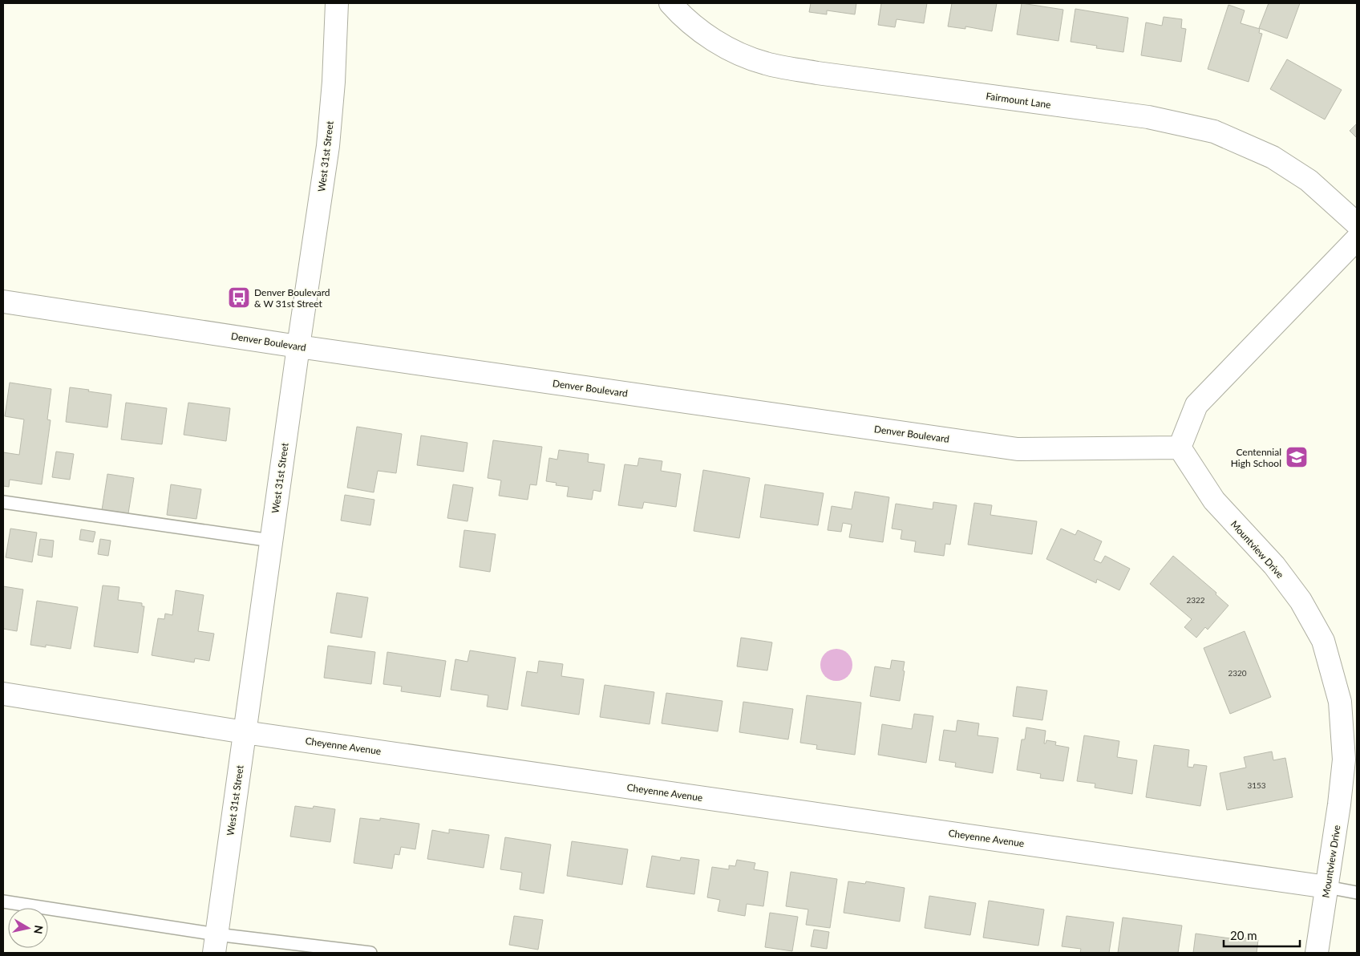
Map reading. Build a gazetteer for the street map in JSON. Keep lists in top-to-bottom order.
{
  "streets": {
    "street": [
      "Fairmount Lane",
      "West 31st Street",
      "Denver Boulevard",
      "Mountview Drive",
      "Cheyenne Avenue"
    ]
  },
  "crossings": [
    ["West 31st Street", "Denver Boulevard"],
    ["West 31st Street", "Cheyenne Avenue"],
    ["Denver Boulevard", "Mountview Drive"],
    ["Mountview Drive", "Cheyenne Avenue"]
  ],
  "places": {
    "bus stop": ["Denver Boulevard & W 31st Street"],
    "school or university": ["Centennial High School"]
  },
  "house_numbers": ["2322", "2320", "3153"],
  "scale_bar": "20 m",
  "north": "right"
}
